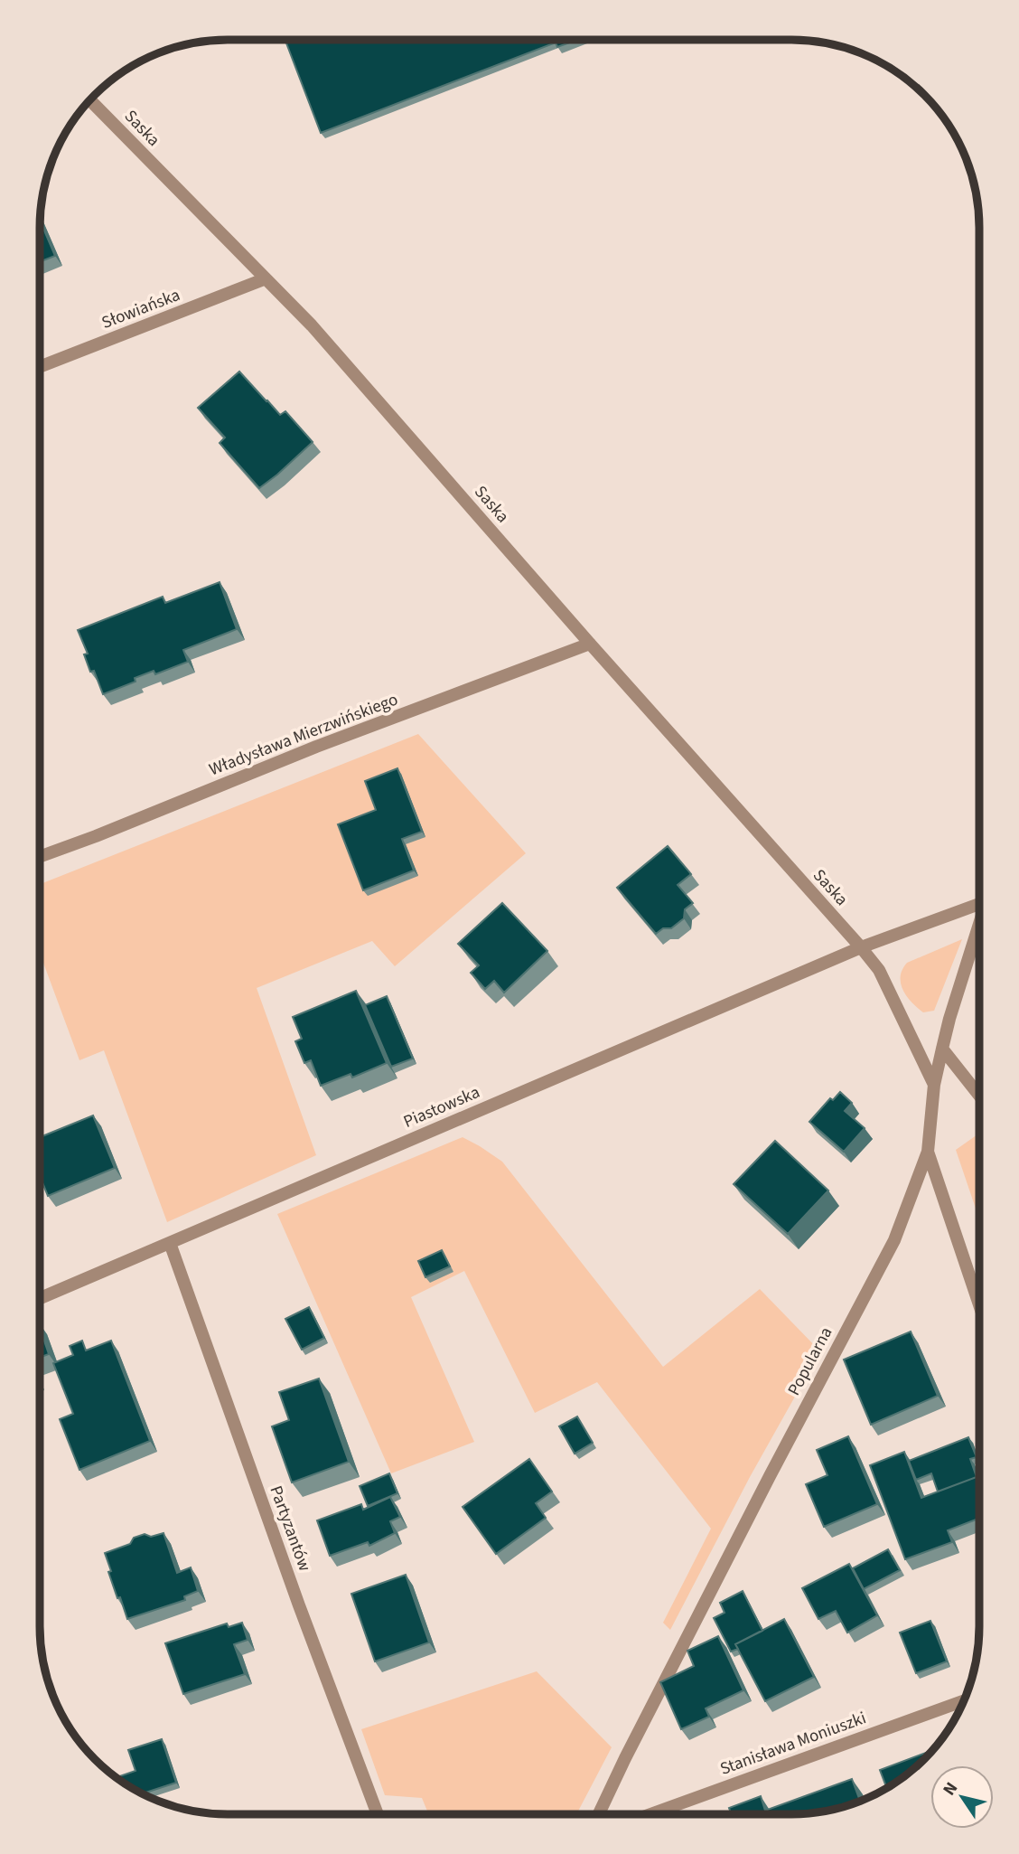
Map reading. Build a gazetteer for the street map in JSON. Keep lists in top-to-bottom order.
{
  "streets": {
    "street": [
      "Saska",
      "Słowiańska",
      "Władysława Mierzwińskiego",
      "Piastowska",
      "Popularna",
      "Partyzantów",
      "Stanisława Moniuszki"
    ]
  },
  "crossings": [
    ["Saska", "Słowiańska"],
    ["Saska", "Władysława Mierzwińskiego"],
    ["Saska", "Piastowska"],
    ["Saska", "Popularna"],
    ["Piastowska", "Partyzantów"]
  ],
  "north": "top left"
}
